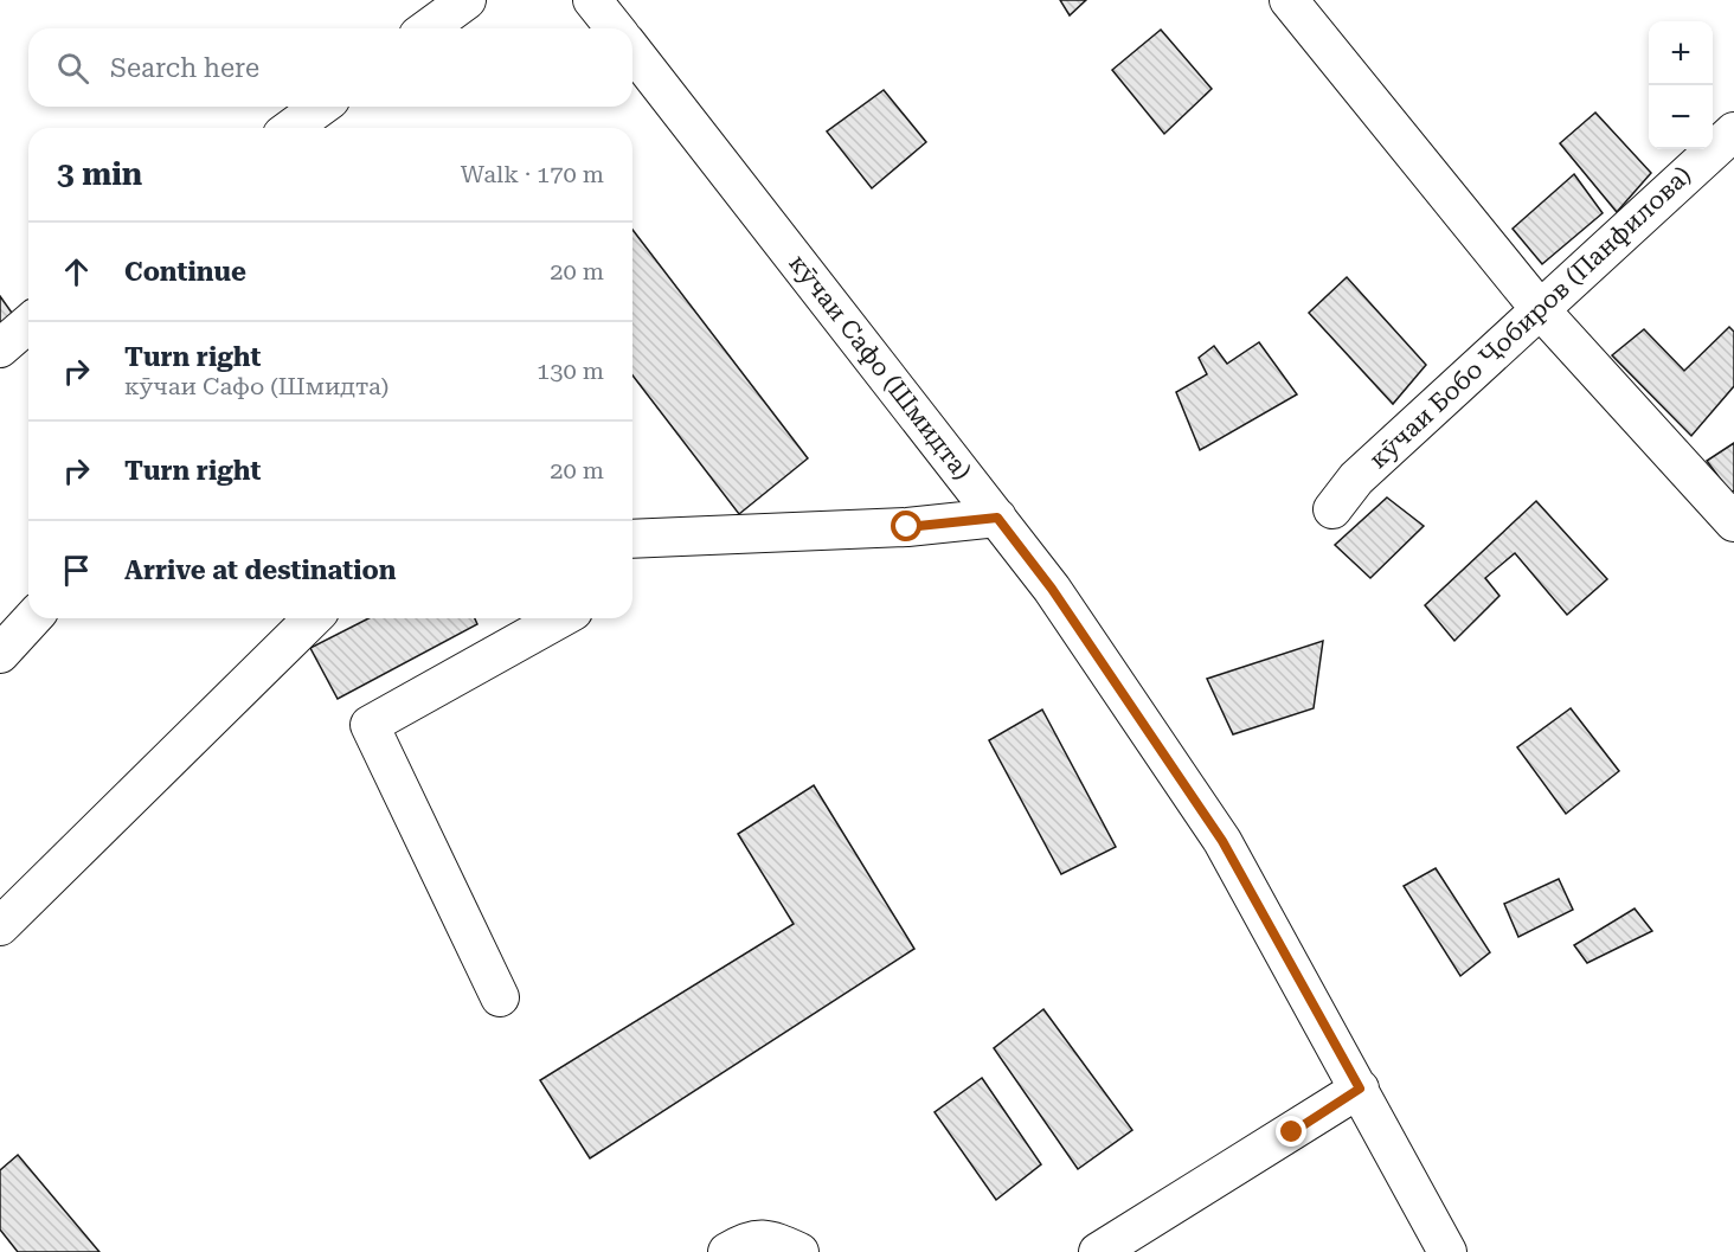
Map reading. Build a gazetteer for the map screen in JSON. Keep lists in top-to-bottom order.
{
  "streets": {
    "street": ["кӯчаи Бобо Ҷобиров (Панфилова)", "кӯчаи Сафо (Шмидта)"]
  },
  "page": {
    "map_buttons": ["+", "−"],
    "search": "Search here",
    "heading": ["3 min", "Walk · 170 m"],
    "list": [
      ["Continue", "20 m"],
      ["Turn right", "кӯчаи Сафо (Шмидта)", "130 m"],
      ["Turn right", "20 m"],
      "Arrive at destination"
    ]
  }
}
